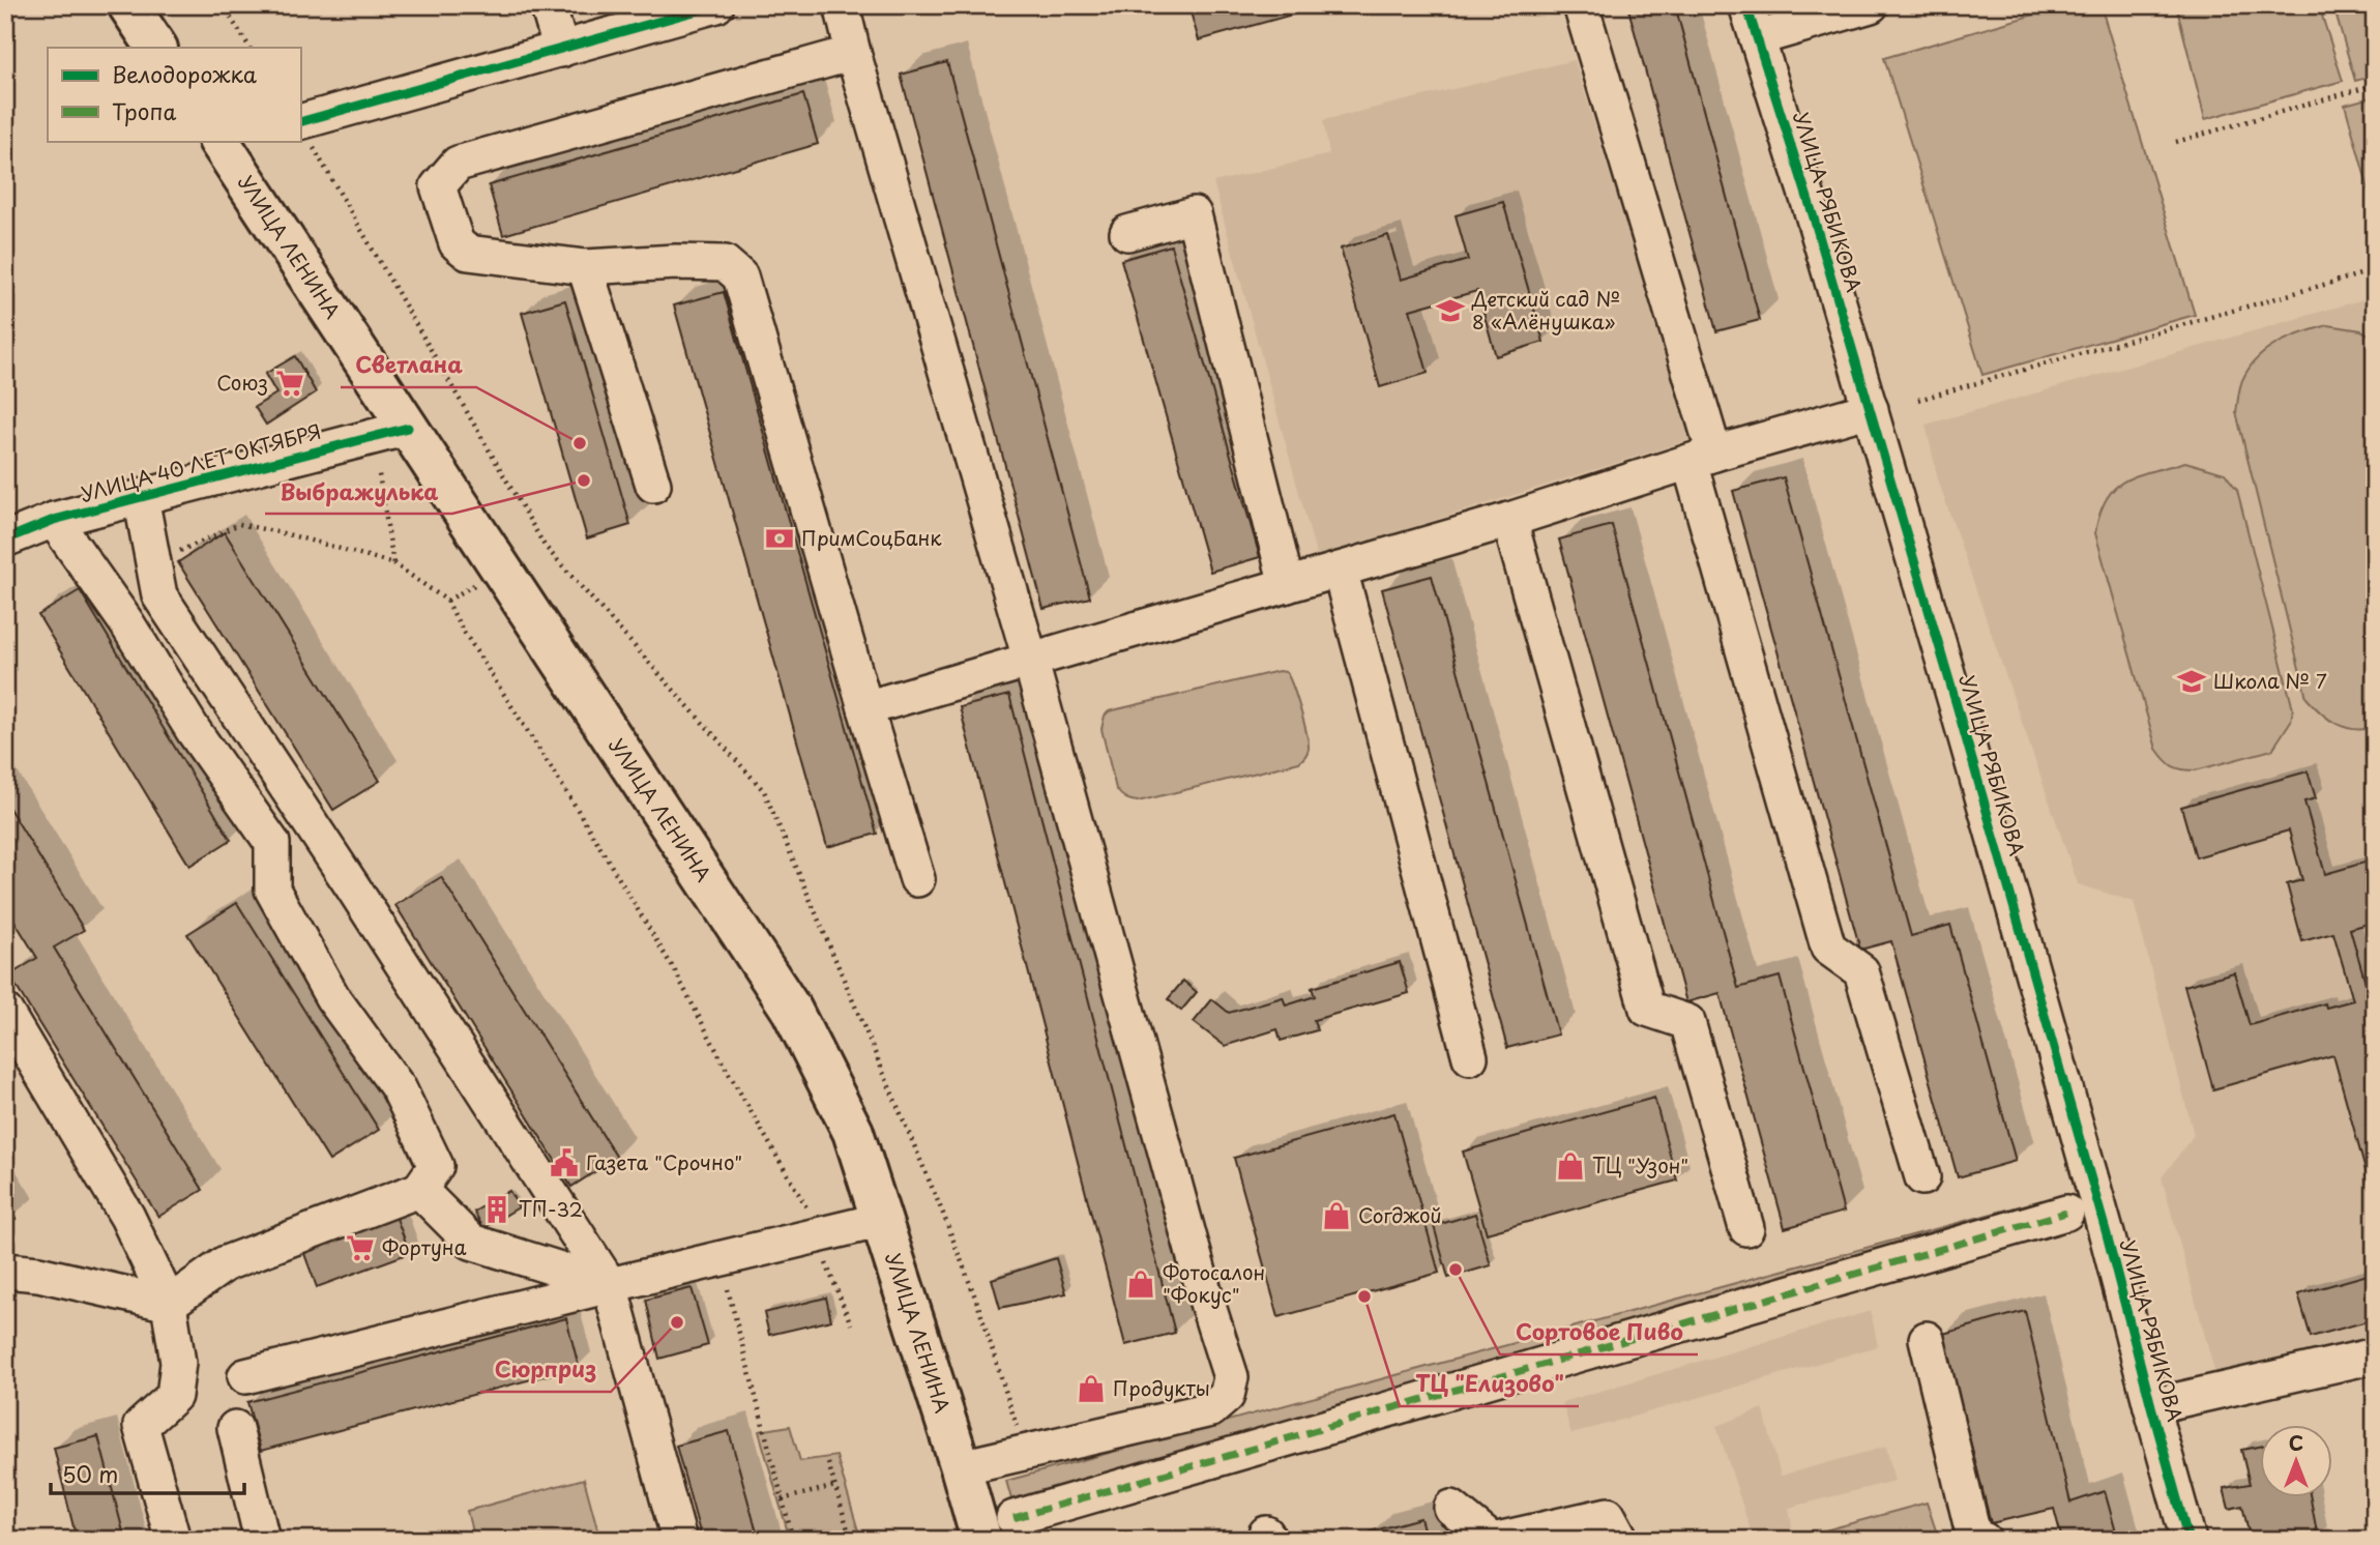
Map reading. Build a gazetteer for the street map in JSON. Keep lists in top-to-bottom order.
{
  "streets": {
    "main road": ["УЛИЦА ЛЕНИНА"],
    "street": ["УЛИЦА РЯБИКОВА", "УЛИЦА 40 ЛЕТ ОКТЯБРЯ"]
  },
  "crossings": [
    ["УЛИЦА ЛЕНИНА", "УЛИЦА 40 ЛЕТ ОКТЯБРЯ"]
  ],
  "places": {
    "school or university": ["Детский сад № 8 «Алёнушка»", "Школа № 7"],
    "supermarket": ["Союз", "Фортуна"],
    "other": [
      "Светлана",
      "Выбражулька",
      "Сортовое Пиво",
      "ТЦ \"Елизово\"",
      "Сюрприз"
    ],
    "bank": ["ПримСоцБанк"],
    "public building": ["Газета \"Срочно\""],
    "shop": [
      "ТЦ \"Узон\"",
      "Согджой",
      "Фотосалон \"Фокус\"",
      "Продукты"
    ],
    "building": ["ТП-32"]
  },
  "legend": ["Велодорожка", "Тропа"],
  "scale_bar": "50 m",
  "north": "top"
}
